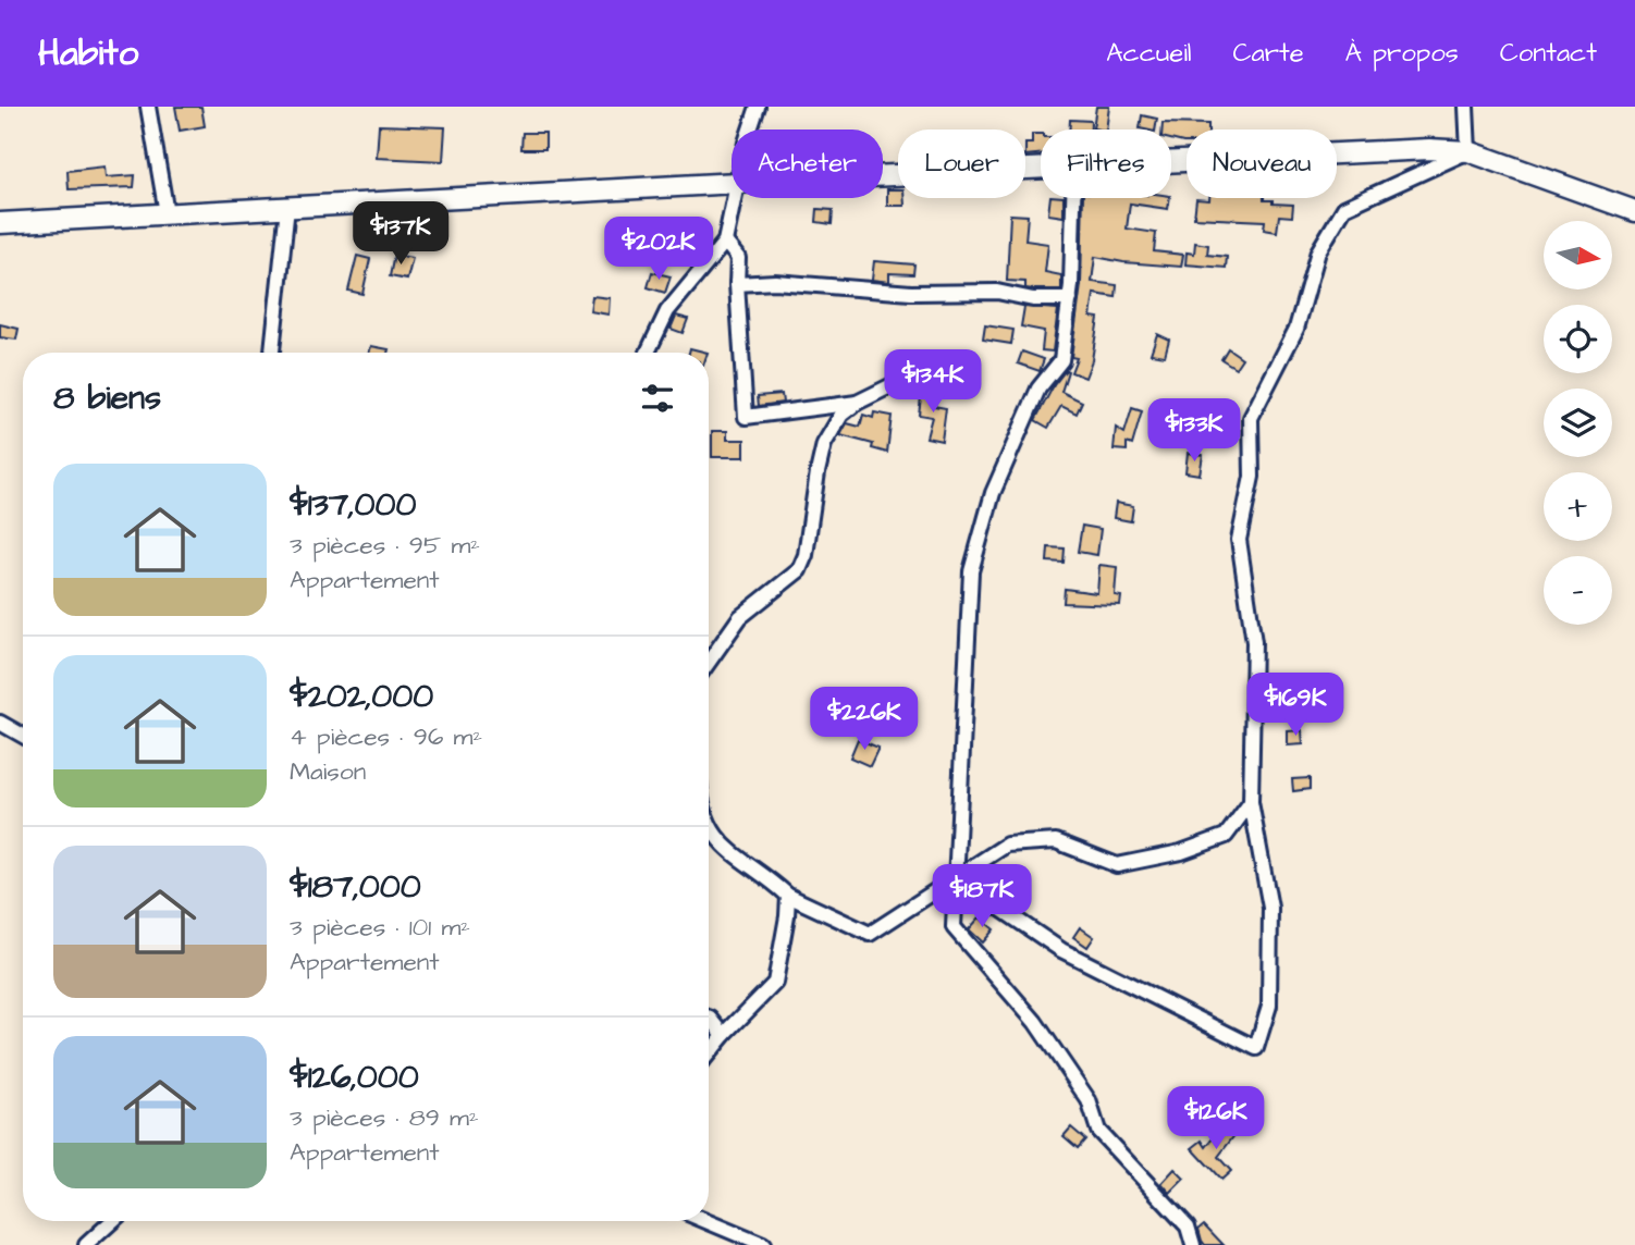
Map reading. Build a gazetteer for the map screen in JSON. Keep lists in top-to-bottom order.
{
  "north": "right",
  "page": {
    "header": "Habito",
    "nav": [
      "Accueil",
      "Carte",
      "À propos",
      "Contact"
    ],
    "chip": [
      "Acheter",
      "Louer",
      "Filtres",
      "Nouveau"
    ],
    "price": [
      "$137K",
      "$202K",
      "$134K",
      "$133K",
      "$169K",
      "$226K",
      "$187K",
      "$126K"
    ],
    "map_buttons": ["+", "−"],
    "heading": "8 biens",
    "list": [
      {
        "name": "$137,000",
        "note": "3 pièces · 95 m² · Appartement"
      },
      {
        "name": "$202,000",
        "note": "4 pièces · 96 m² · Maison"
      },
      {
        "name": "$187,000",
        "note": "3 pièces · 101 m² · Appartement"
      },
      {
        "name": "$126,000",
        "note": "3 pièces · 89 m² · Appartement"
      }
    ]
  }
}
